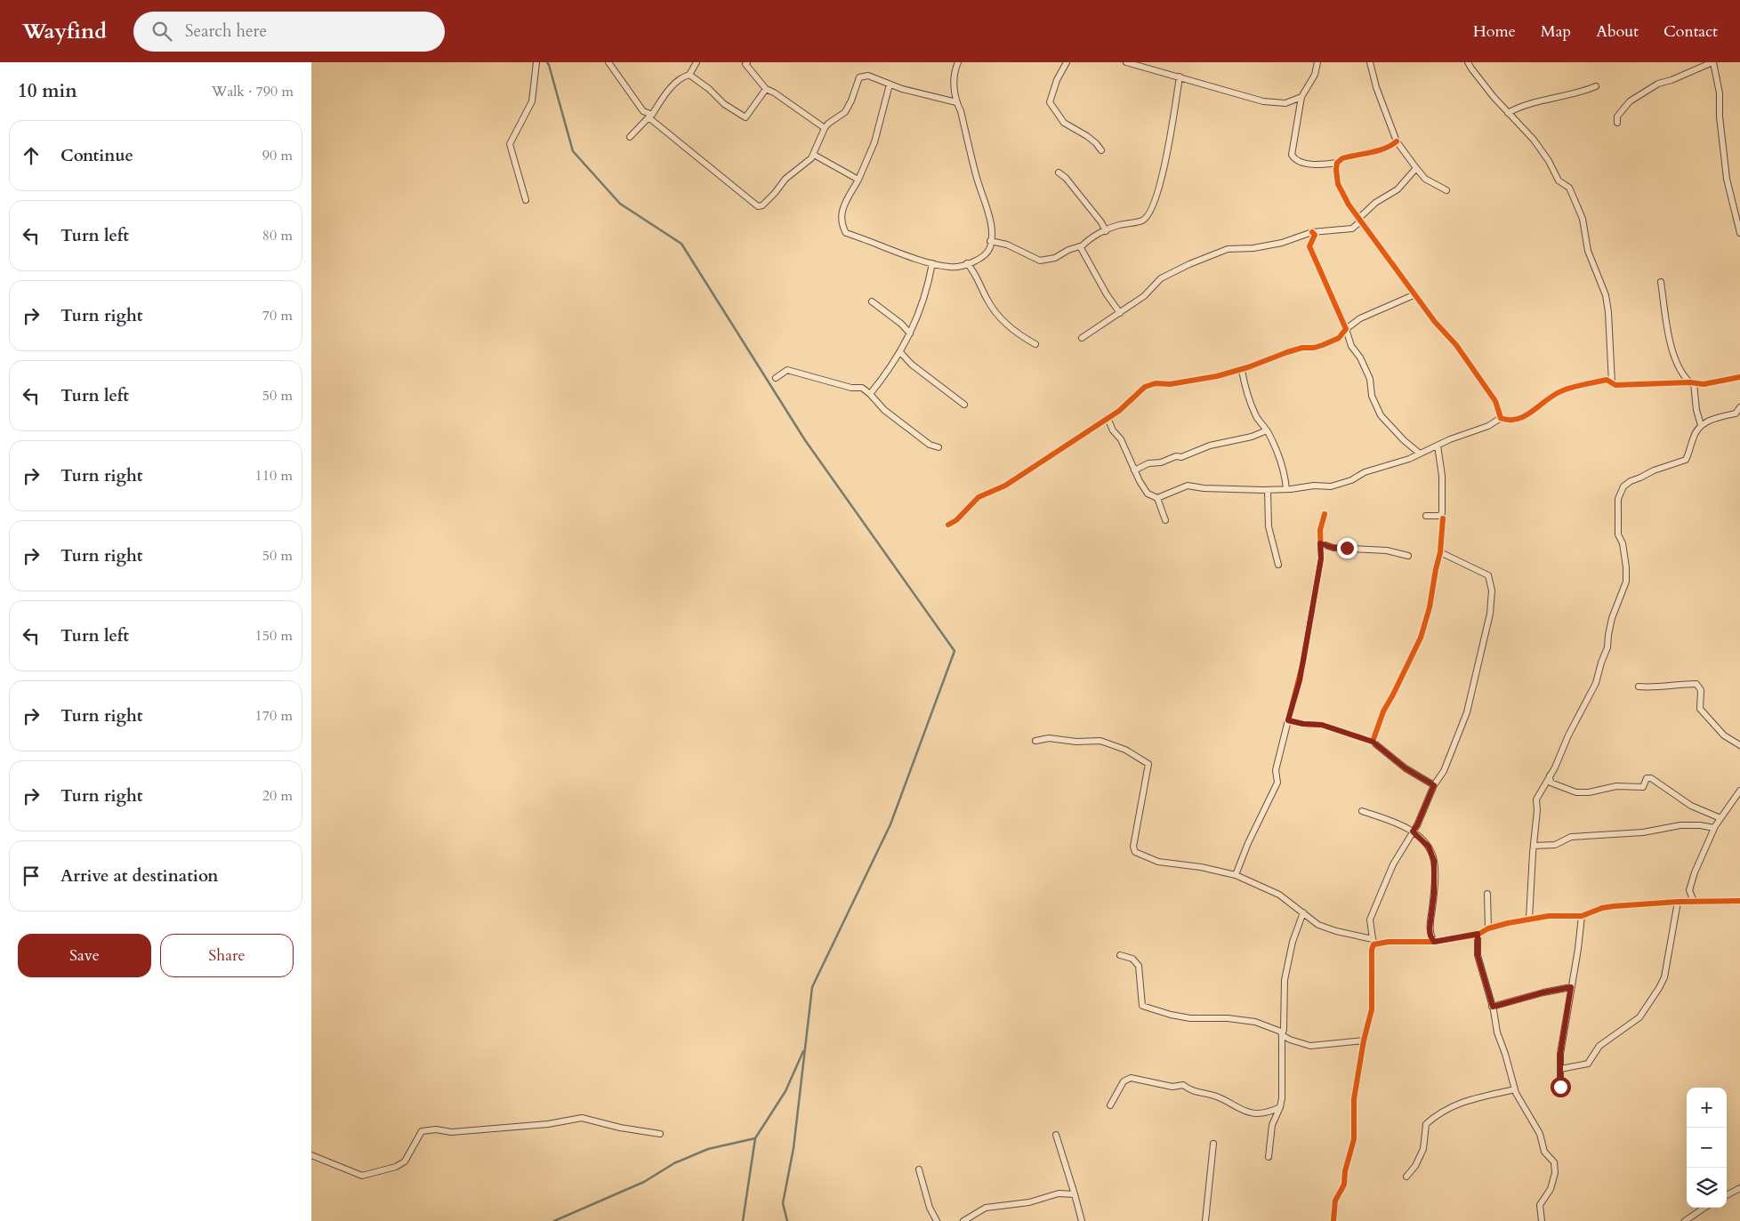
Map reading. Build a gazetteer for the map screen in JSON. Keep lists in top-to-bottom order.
{
  "page": {
    "header": "Wayfind",
    "search": "Search here",
    "nav": [
      "Home",
      "Map",
      "About",
      "Contact"
    ],
    "heading": ["10 min", "Walk · 790 m"],
    "list": [
      ["Continue", "90 m"],
      ["Turn left", "80 m"],
      ["Turn right", "70 m"],
      ["Turn left", "50 m"],
      ["Turn right", "110 m"],
      ["Turn right", "50 m"],
      ["Turn left", "150 m"],
      ["Turn right", "170 m"],
      ["Turn right", "20 m"],
      "Arrive at destination"
    ],
    "buttons": ["Save", "Share"],
    "map_buttons": ["+", "−"]
  }
}
